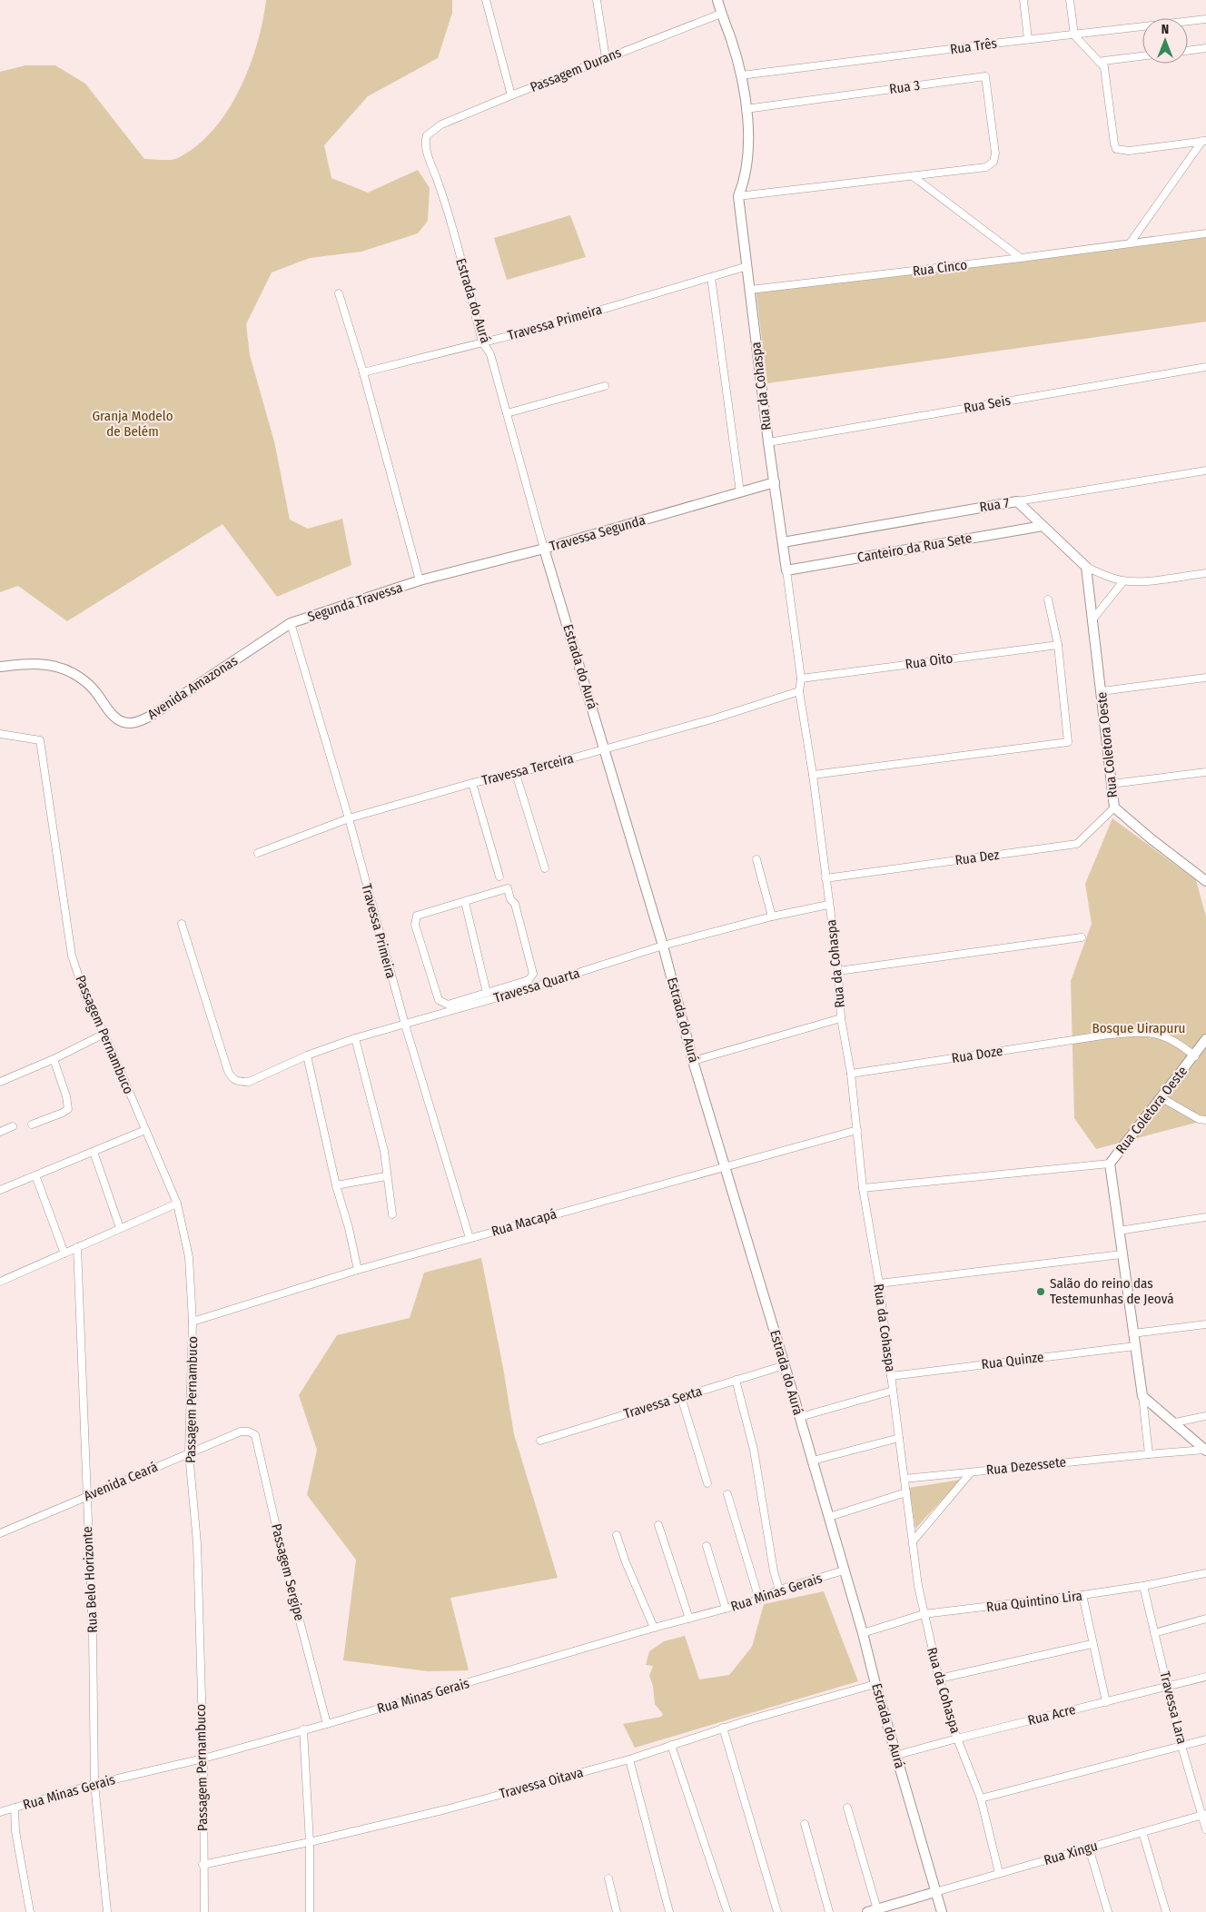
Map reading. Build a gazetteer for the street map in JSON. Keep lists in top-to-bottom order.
{
  "streets": {
    "street": [
      "Rua Três",
      "Passagem Durans",
      "Rua 3",
      "Rua Cinco",
      "Estrada do Aurá",
      "Travessa Primeira",
      "Rua da Cohaspa",
      "Rua Seis",
      "Rua 7",
      "Travessa Segunda",
      "Canteiro da Rua Sete",
      "Segunda Travessa",
      "Rua Oito",
      "Avenida Amazonas",
      "Rua Coletora Oeste",
      "Travessa Terceira",
      "Rua Dez",
      "Travessa Quarta",
      "Passagem Pernambuco",
      "Rua Doze",
      "Rua Macapá",
      "Rua Quinze",
      "Travessa Sexta",
      "Rua Dezessete",
      "Avenida Ceará",
      "Passagem Sergipe",
      "Rua Belo Horizonte",
      "Rua Minas Gerais",
      "Rua Quintino Lira",
      "Travessa Lara",
      "Rua Acre",
      "Travessa Oitava",
      "Rua Xingu"
    ]
  },
  "crossings": [
    ["Rua Três", "Rua da Cohaspa"],
    ["Passagem Durans", "Estrada do Aurá"],
    ["Passagem Durans", "Rua da Cohaspa"],
    ["Rua 3", "Rua da Cohaspa"],
    ["Rua Cinco", "Rua da Cohaspa"],
    ["Estrada do Aurá", "Travessa Primeira"],
    ["Estrada do Aurá", "Travessa Segunda"],
    ["Estrada do Aurá", "Travessa Terceira"],
    ["Estrada do Aurá", "Travessa Quarta"],
    ["Estrada do Aurá", "Rua Macapá"],
    ["Estrada do Aurá", "Travessa Sexta"],
    ["Estrada do Aurá", "Rua Minas Gerais"],
    ["Estrada do Aurá", "Rua Quintino Lira"],
    ["Estrada do Aurá", "Rua Acre"],
    ["Estrada do Aurá", "Travessa Oitava"],
    ["Estrada do Aurá", "Rua Xingu"],
    ["Travessa Primeira", "Rua da Cohaspa"],
    ["Travessa Primeira", "Segunda Travessa"],
    ["Travessa Primeira", "Avenida Amazonas"],
    ["Travessa Primeira", "Travessa Terceira"],
    ["Travessa Primeira", "Travessa Quarta"],
    ["Travessa Primeira", "Rua Macapá"],
    ["Rua da Cohaspa", "Rua Seis"],
    ["Rua da Cohaspa", "Rua 7"],
    ["Rua da Cohaspa", "Travessa Segunda"],
    ["Rua da Cohaspa", "Canteiro da Rua Sete"],
    ["Rua da Cohaspa", "Rua Oito"],
    ["Rua da Cohaspa", "Travessa Terceira"],
    ["Rua da Cohaspa", "Rua Dez"],
    ["Rua da Cohaspa", "Travessa Quarta"],
    ["Rua da Cohaspa", "Rua Doze"],
    ["Rua da Cohaspa", "Rua Macapá"],
    ["Rua da Cohaspa", "Rua Quinze"],
    ["Rua da Cohaspa", "Rua Dezessete"],
    ["Rua da Cohaspa", "Rua Quintino Lira"],
    ["Rua da Cohaspa", "Rua Acre"],
    ["Rua da Cohaspa", "Rua Xingu"],
    ["Travessa Segunda", "Segunda Travessa"],
    ["Segunda Travessa", "Avenida Amazonas"],
    ["Rua Coletora Oeste", "Rua Dez"],
    ["Rua Coletora Oeste", "Rua Doze"],
    ["Rua Coletora Oeste", "Rua Quinze"],
    ["Rua Coletora Oeste", "Rua Dezessete"],
    ["Passagem Pernambuco", "Rua Macapá"],
    ["Passagem Pernambuco", "Avenida Ceará"],
    ["Passagem Pernambuco", "Rua Minas Gerais"],
    ["Passagem Pernambuco", "Travessa Oitava"],
    ["Avenida Ceará", "Passagem Sergipe"],
    ["Avenida Ceará", "Rua Belo Horizonte"],
    ["Passagem Sergipe", "Rua Minas Gerais"],
    ["Rua Belo Horizonte", "Rua Minas Gerais"],
    ["Rua Quintino Lira", "Travessa Lara"],
    ["Travessa Lara", "Rua Acre"],
    ["Travessa Lara", "Rua Xingu"]
  ],
  "parks": ["Granja Modelo de Belém", "Bosque Uirapuru"],
  "places": ["Salão do reino das Testemunhas de Jeová"],
  "north": "top"
}
